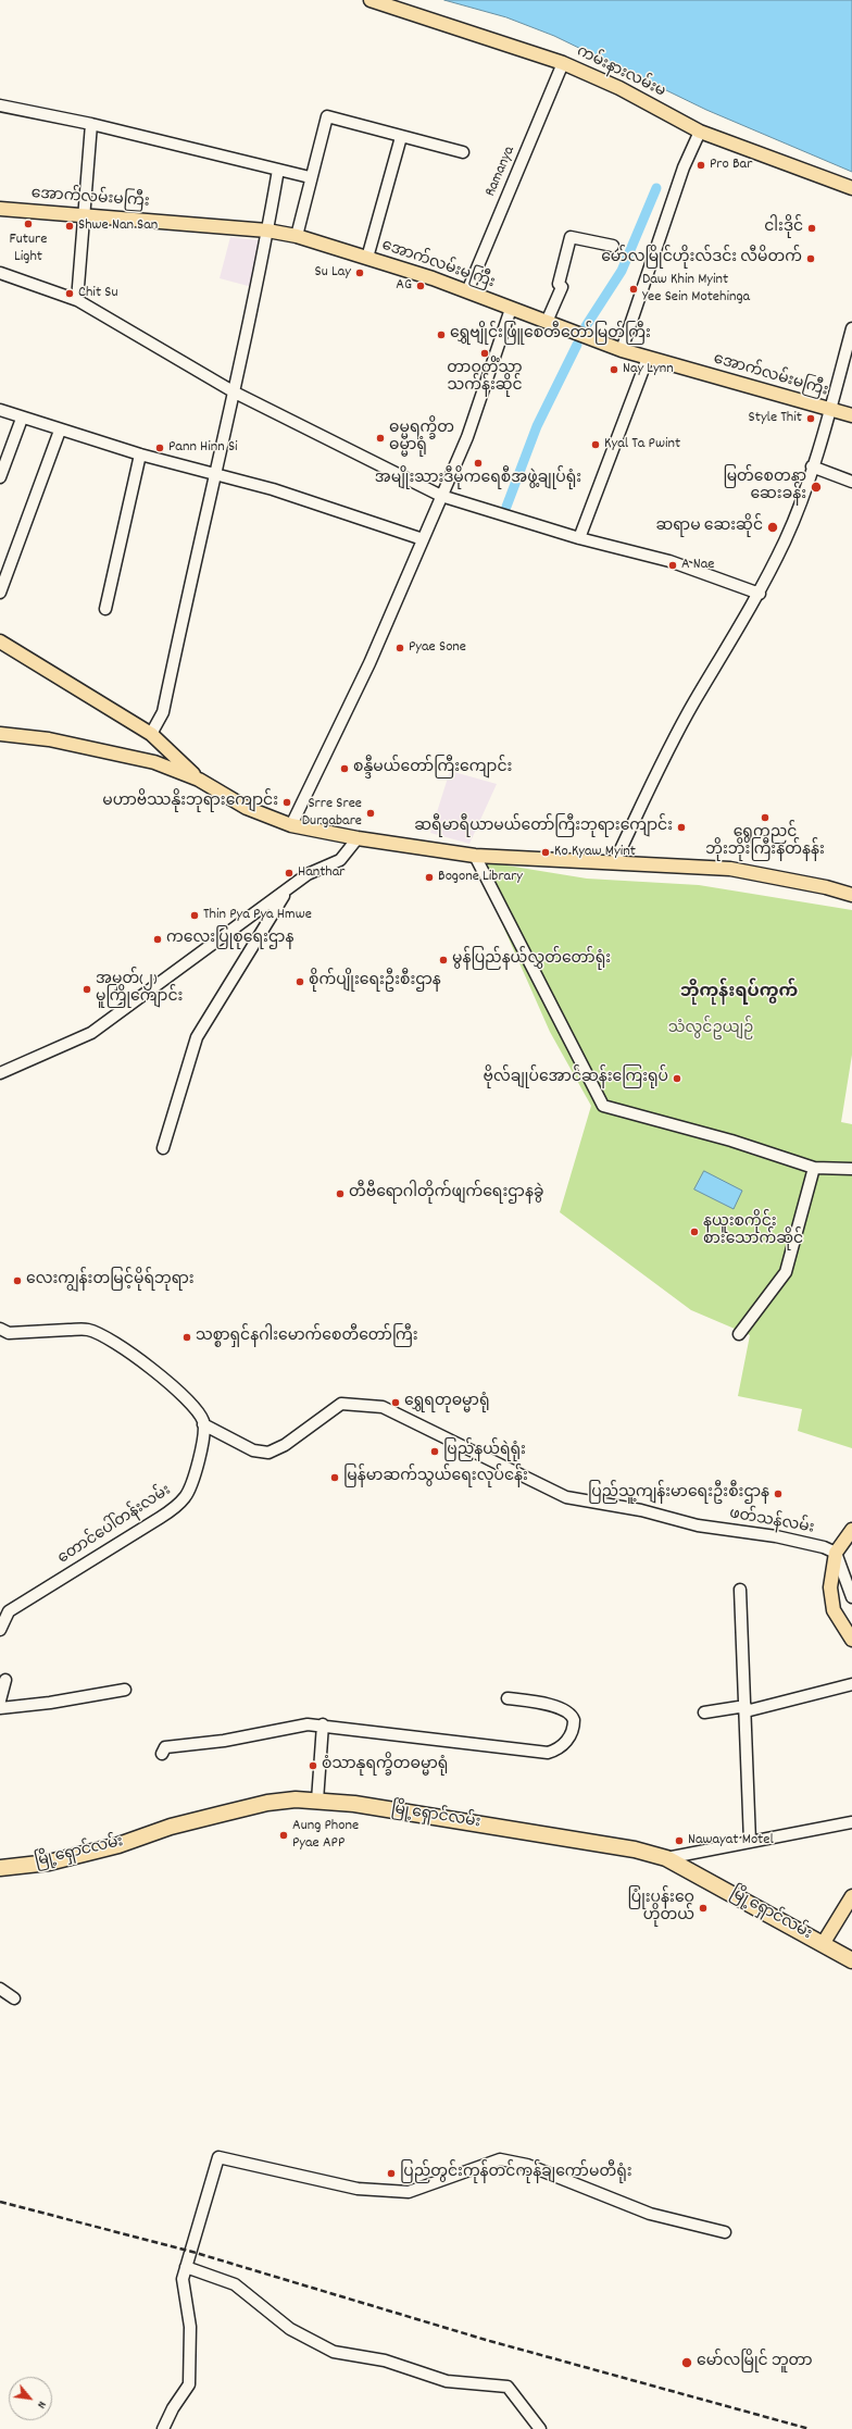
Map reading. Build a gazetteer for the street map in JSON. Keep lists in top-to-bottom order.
{
  "streets": {
    "highway": ["မြို့ရှောင်လမ်း"],
    "main road": ["ကမ်းနားလမ်းမ", "အောက်လမ်းမကြီး"],
    "street": ["Ramanya", "ဖတ်သန်လမ်း", "တောင်ပေါ်တန်းလမ်း"]
  },
  "crossings": [
    ["ကမ်းနားလမ်းမ", "Ramanya"],
    ["Ramanya", "အောက်လမ်းမကြီး"],
    ["ဖတ်သန်လမ်း", "တောင်ပေါ်တန်းလမ်း"]
  ],
  "districts": ["ဘိုကုန်းရပ်ကွက်"],
  "parks": ["သံလွင်ဥယျဉ်"],
  "places": [
    "Pro Bar",
    "Future Light",
    "Shwe Nan San",
    "ငါးဒိုင်",
    "မော်လမြိုင်ဟိုးလ်ဒင်း လီမိတက်",
    "Su Lay",
    "AG",
    "Daw Khin Myint Yee Sein Motehinga",
    "Chit Su",
    "ရွှေဗျိုင်းဖြူစေတီတော်မြတ်ကြီး",
    "တာဝတိံသာ သက်န်းဆိုင်",
    "Nay Lynn",
    "Style Thit",
    "ဓမ္မရက္ခိတ ဓမ္မာရုံ",
    "Kyal Ta Pwint",
    "Pann Hinn Si",
    "အမျိုးသားဒီမိုကရေစီအဖွဲ့ချုပ်ရုံး",
    "မြတ်စေတနာ ဆေးခန်း",
    "ဆရာမ ဆေးဆိုင်",
    "A Nae",
    "Pyae Sone",
    "စန္ဒီမယ်တော်ကြီးကျောင်း",
    "မဟာဗိဿနိုးဘုရားကျောင်း",
    "Srre Sree Durgabare",
    "ရွှေကညင် ဘိုးဘိုးကြီးနတ်နန်း",
    "ဆရီမာရီယာမယ်တော်ကြီးဘုရားကျောင်း",
    "Ko Kyaw Myint",
    "Hanthar",
    "Bogone Library",
    "Thin Pya Pya Hmwe",
    "ကလေးပြုစုရေးဌာန",
    "မွန်ပြည်နယ်လွှတ်တော်ရုံး",
    "စိုက်ပျိုးရေးဦးစီးဌာန",
    "အမှတ်(၂) မူကြိုကျောင်း",
    "ဗိုလ်ချုပ်အောင်ဆန်းကြေးရုပ်",
    "တီဗီရောဂါတိုက်ဖျက်ရေးဌာနခွဲ",
    "နယူးစကိုင်း စားသောက်ဆိုင်",
    "လေးကျွန်းတမြင့်မိုရ်ဘုရား",
    "သစ္စာရှင်နဂါးမောက်စေတီတော်ကြီး",
    "ရွှေရတုဓမ္မာရုံ",
    "ပြည်နယ်ရဲရုံး",
    "မြန်မာဆက်သွယ်ရေးလုပ်ငန်း",
    "ပြည်သူ့ကျန်းမာရေးဦးစီးဌာန",
    "ဝံသာနုရက္ခိတဓမ္မာရုံ",
    "Aung Phone Pyae APP",
    "Nawayat Motel",
    "ပြုံးပန်းဝေ ဟိုတယ်",
    "ပြည်တွင်းကုန်တင်ကုန်ချကော်မတီရုံး",
    "မော်လမြိုင် ဘူတာ"
  ],
  "north": "bottom right"
}
